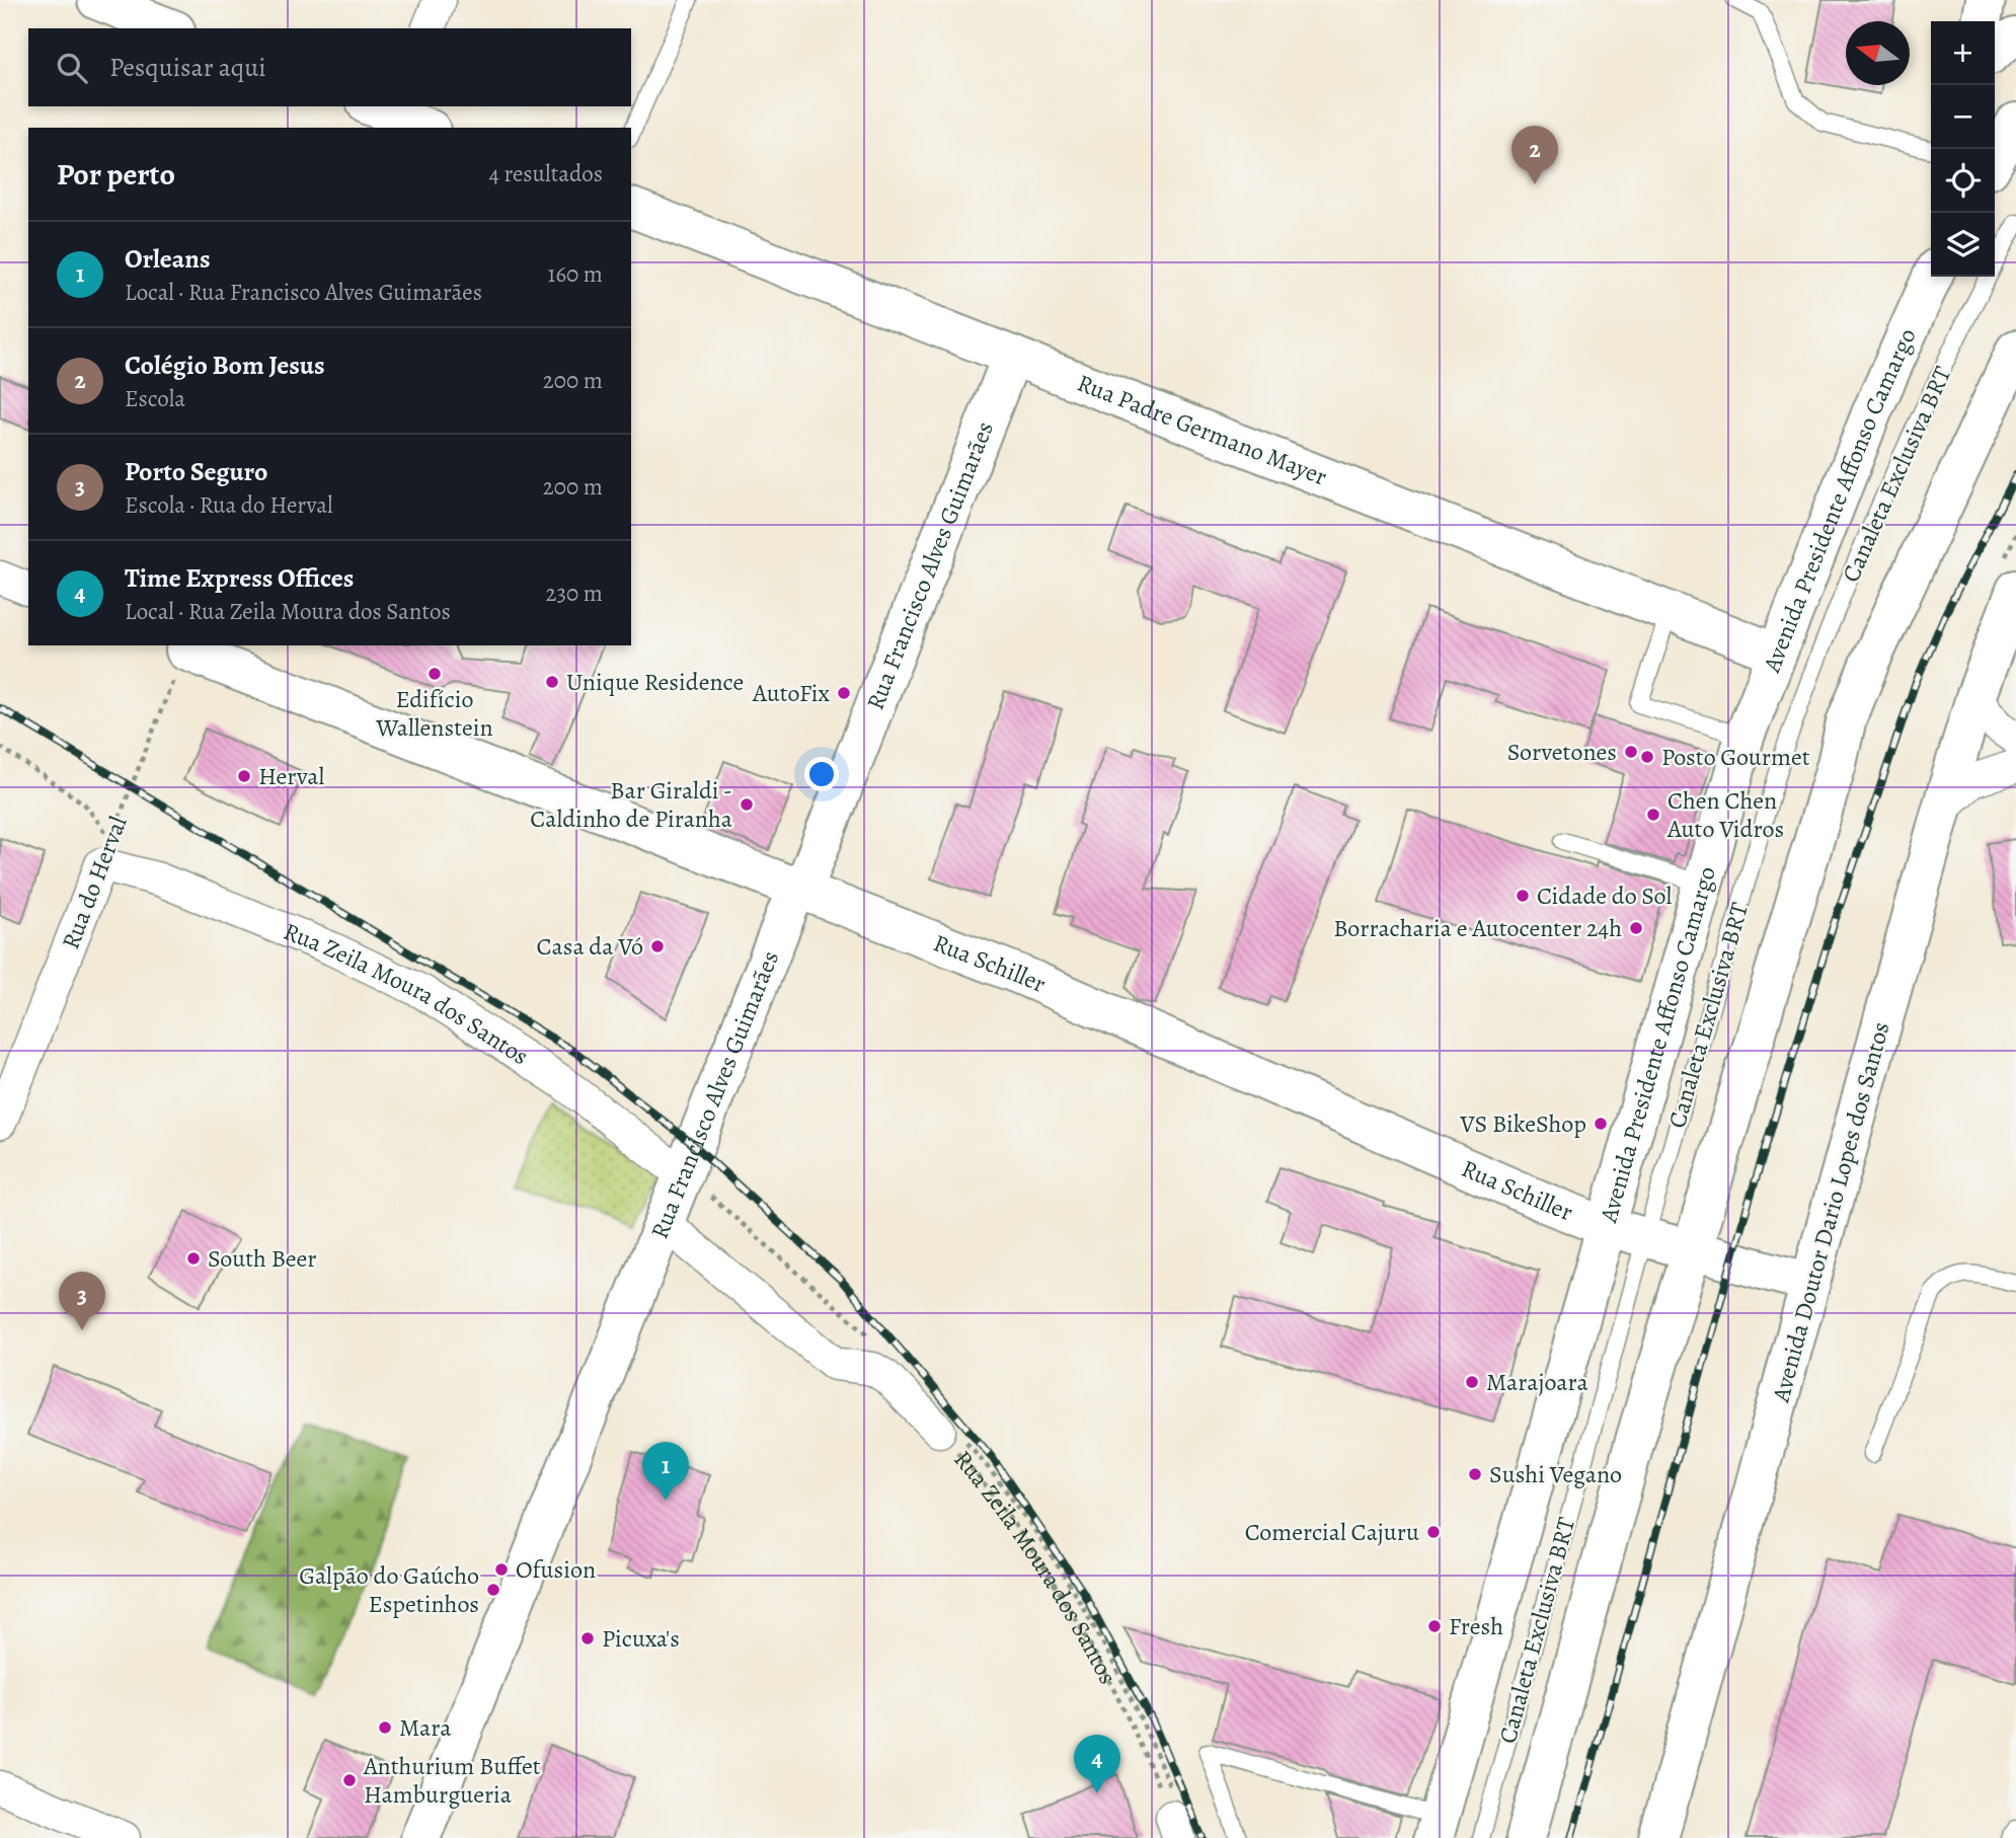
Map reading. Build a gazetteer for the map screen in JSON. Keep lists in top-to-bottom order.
{
  "streets": {
    "street": [
      "Rua Padre Germano Mayer",
      "Avenida Presidente Affonso Camargo",
      "Rua Francisco Alves Guimarães",
      "Rua do Herval",
      "Rua Schiller",
      "Rua Zeila Moura dos Santos",
      "Avenida Doutor Dario Lopes dos Santos"
    ],
    "lane": ["Canaleta Exclusiva BRT"]
  },
  "crossings": [
    ["Rua Padre Germano Mayer", "Avenida Presidente Affonso Camargo"],
    ["Rua Padre Germano Mayer", "Rua Francisco Alves Guimarães"],
    ["Canaleta Exclusiva BRT", "Rua Schiller"],
    ["Avenida Presidente Affonso Camargo", "Rua Schiller"],
    ["Rua Francisco Alves Guimarães", "Rua Schiller"],
    ["Rua Francisco Alves Guimarães", "Rua Zeila Moura dos Santos"],
    ["Rua do Herval", "Rua Schiller"],
    ["Rua do Herval", "Rua Zeila Moura dos Santos"],
    ["Rua Schiller", "Avenida Doutor Dario Lopes dos Santos"]
  ],
  "places": [
    "Edifício Wallenstein",
    "Unique Residence",
    "AutoFix",
    "Sorvetones",
    "Posto Gourmet",
    "Herval",
    "Bar Giraldi - Caldinho de Piranha",
    "Chen Chen Auto Vidros",
    "Cidade do Sol",
    "Borracharia e Autocenter 24h",
    "Casa da Vó",
    "VS BikeShop",
    "South Beer",
    "Marajoara",
    "Sushi Vegano",
    "Comercial Cajuru",
    "Ofusion",
    "Galpão do Gaúcho Espetinhos",
    "Fresh",
    "Picuxa's",
    "Mara",
    "Anthurium Buffet Hamburgueria"
  ],
  "north": "left",
  "page": {
    "map_buttons": ["+", "−"],
    "search": "Pesquisar aqui",
    "pins": [
      "2",
      "3",
      "1",
      "4"
    ],
    "heading": ["Por perto", "4 resultados"],
    "list": [
      {
        "mark": "1",
        "name": "Orleans",
        "note": "Local · Rua Francisco Alves Guimarães",
        "value": "160 m"
      },
      {
        "mark": "2",
        "name": "Colégio Bom Jesus",
        "note": "Escola",
        "value": "200 m"
      },
      {
        "mark": "3",
        "name": "Porto Seguro",
        "note": "Escola · Rua do Herval",
        "value": "200 m"
      },
      {
        "mark": "4",
        "name": "Time Express Offices",
        "note": "Local · Rua Zeila Moura dos Santos",
        "value": "230 m"
      }
    ]
  }
}
